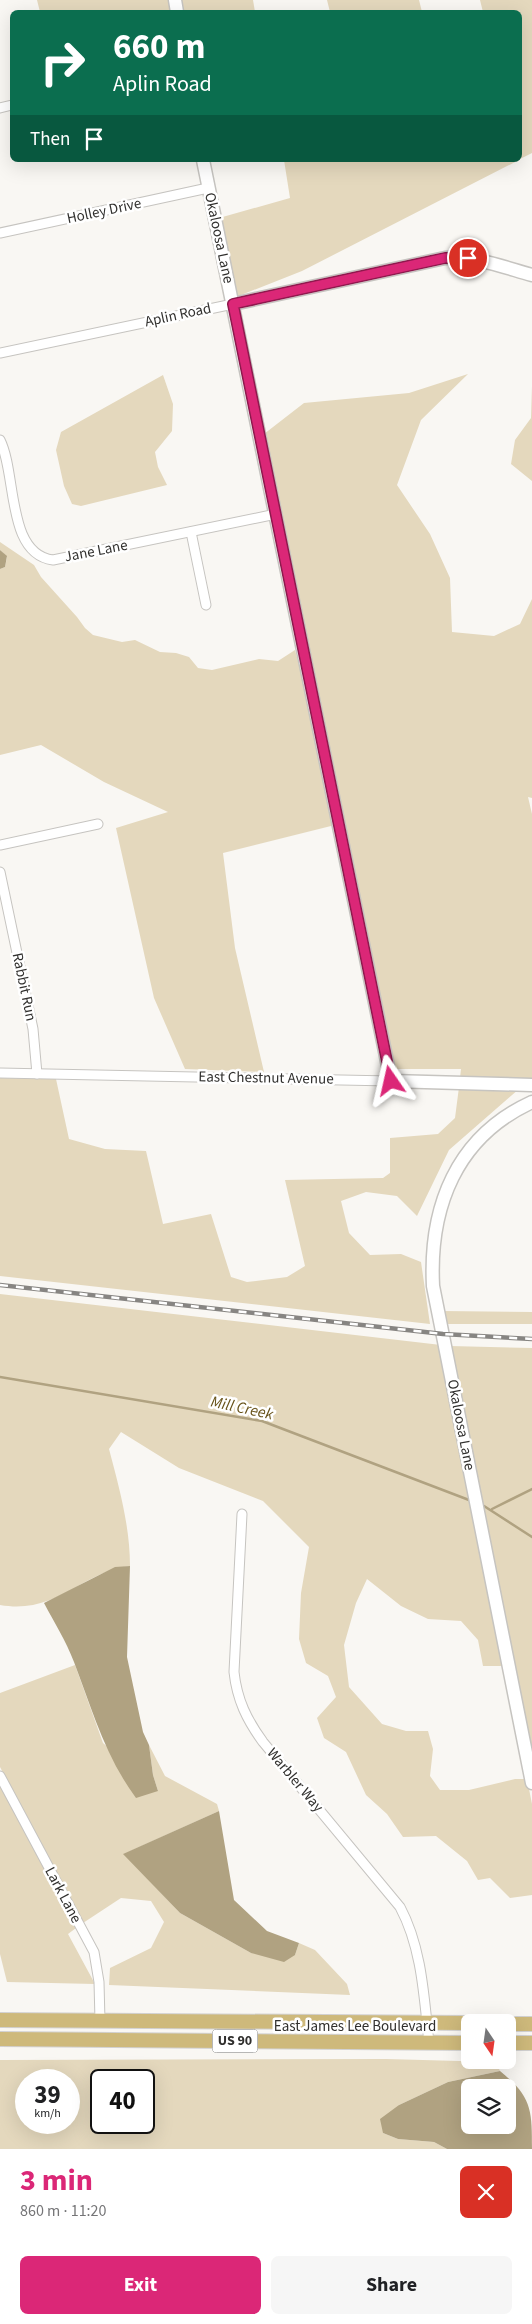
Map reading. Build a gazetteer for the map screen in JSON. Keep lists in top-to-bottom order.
{
  "streets": {
    "main road": ["East James Lee Boulevard", "US 90"],
    "street": [
      "Holley Drive",
      "Okaloosa Lane",
      "Aplin Road",
      "Jane Lane",
      "Rabbit Run",
      "East Chestnut Avenue",
      "Warbler Way",
      "Lark Lane"
    ]
  },
  "crossings": [
    ["Holley Drive", "Okaloosa Lane"],
    ["Okaloosa Lane", "Aplin Road"],
    ["Okaloosa Lane", "Jane Lane"],
    ["Okaloosa Lane", "East Chestnut Avenue"],
    ["Rabbit Run", "East Chestnut Avenue"],
    ["Warbler Way", "East James Lee Boulevard"],
    ["Lark Lane", "East James Lee Boulevard"]
  ],
  "water": ["Mill Creek"],
  "north": "bottom",
  "page": {
    "turn": ["660 m", "Aplin Road"],
    "then": "Then",
    "speed": "39 km/h",
    "limit": "40",
    "heading": ["3 min", "860 m · 11:20"],
    "buttons": ["Exit", "Share"]
  }
}
